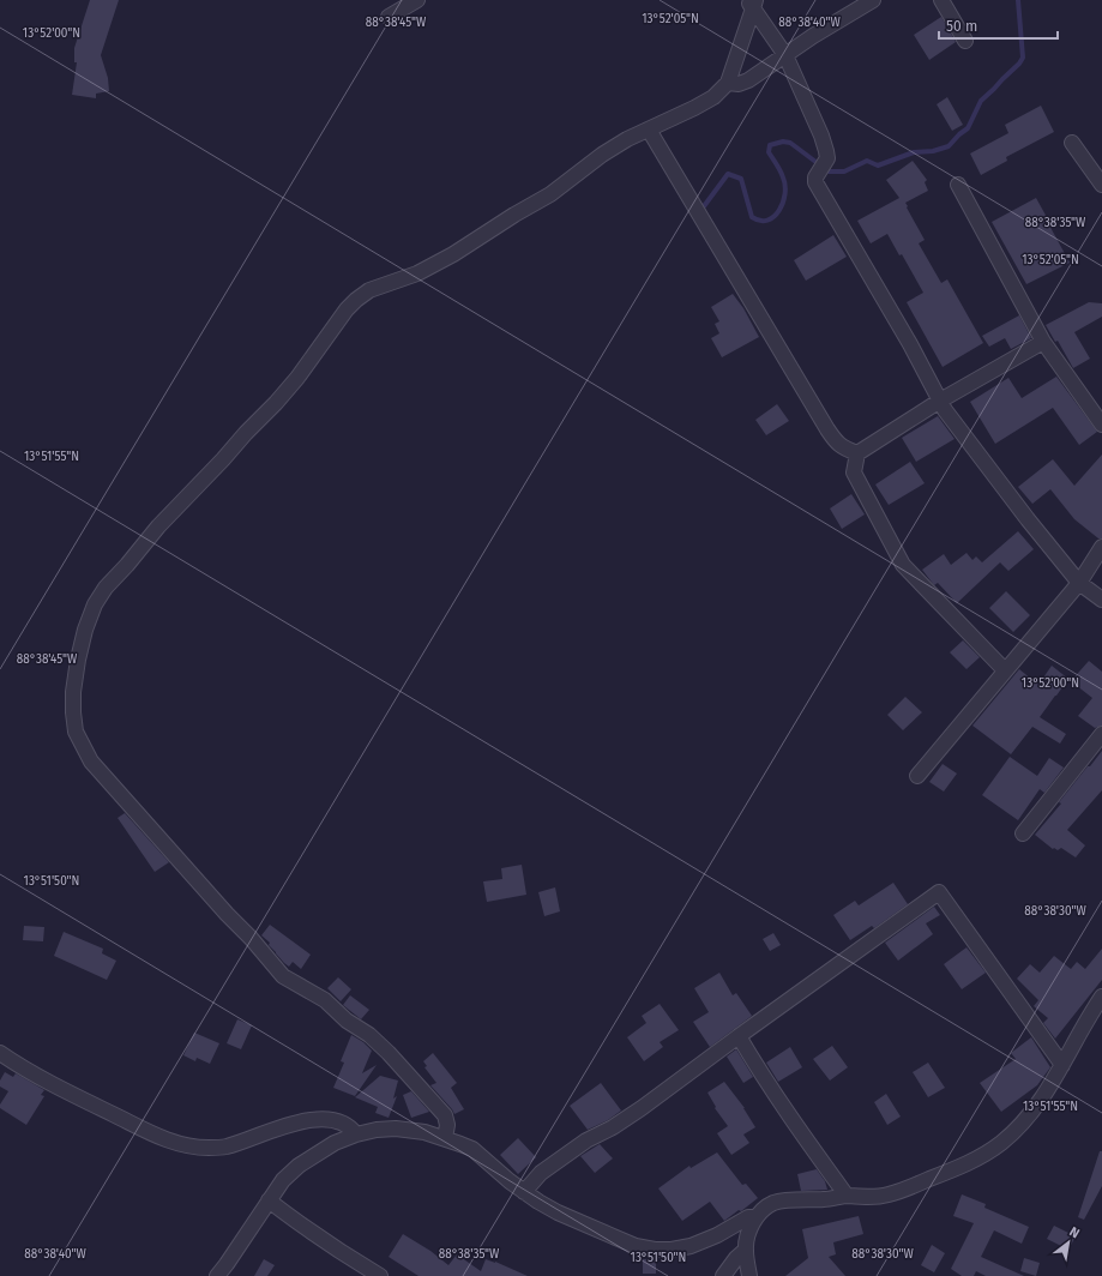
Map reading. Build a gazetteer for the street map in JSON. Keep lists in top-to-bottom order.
{
  "scale_bar": "50 m",
  "north": "top right",
  "coordinates": [
    "13°52'05\"N",
    "88°38'45\"W",
    "88°38'40\"W",
    "13°52'00\"N",
    "88°38'35\"W",
    "13°51'55\"N",
    "13°51'50\"N",
    "88°38'30\"W"
  ]
}
